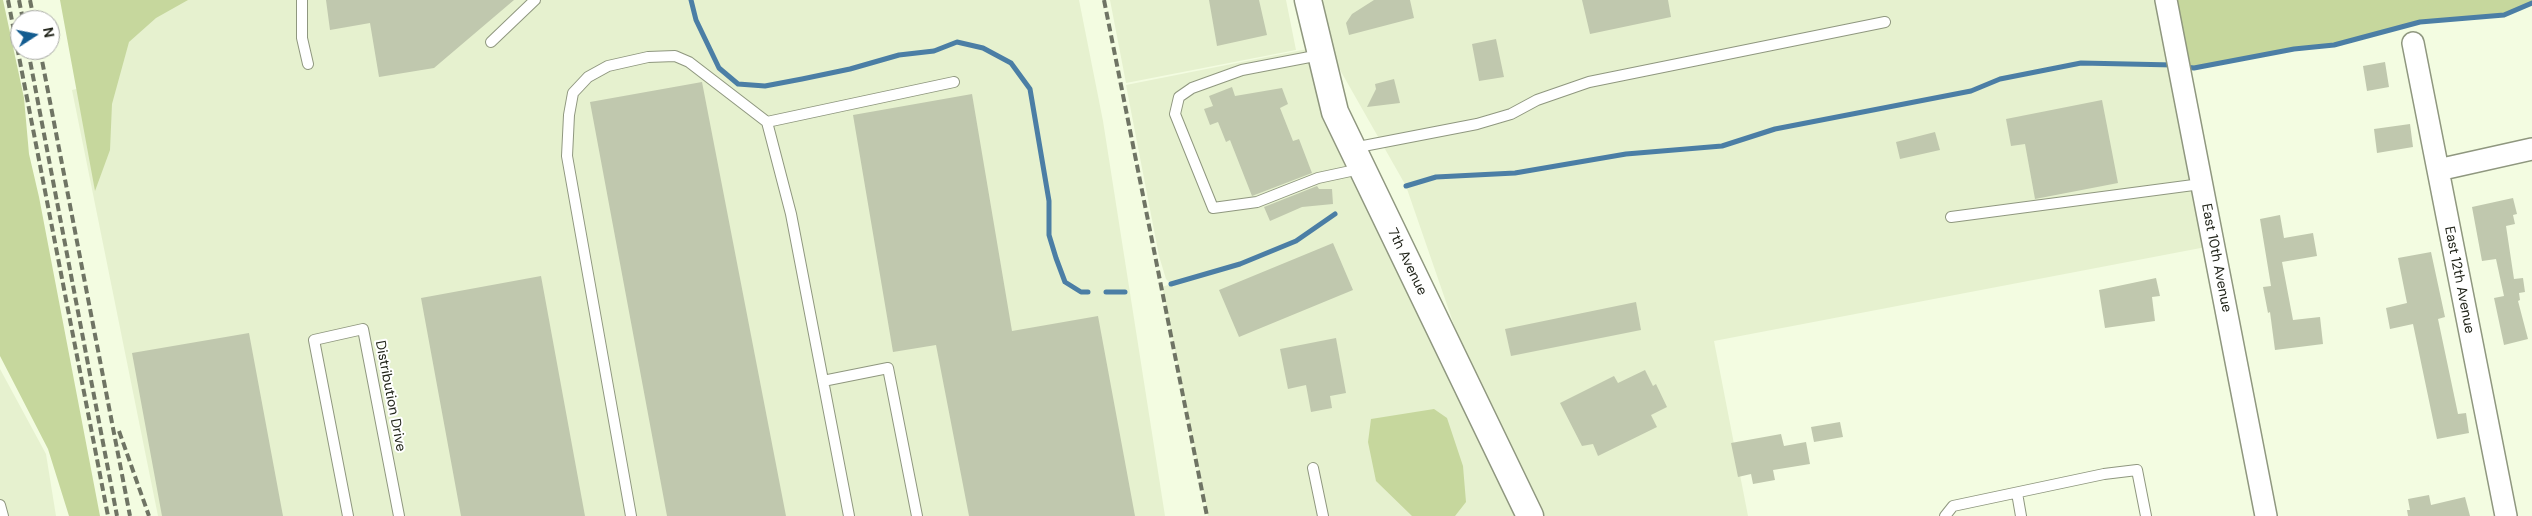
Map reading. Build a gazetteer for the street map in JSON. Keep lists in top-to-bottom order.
{
  "streets": {
    "street": ["East 10th Avenue", "7th Avenue", "East 12th Avenue"],
    "lane": ["Distribution Drive"]
  },
  "north": "right"
}
